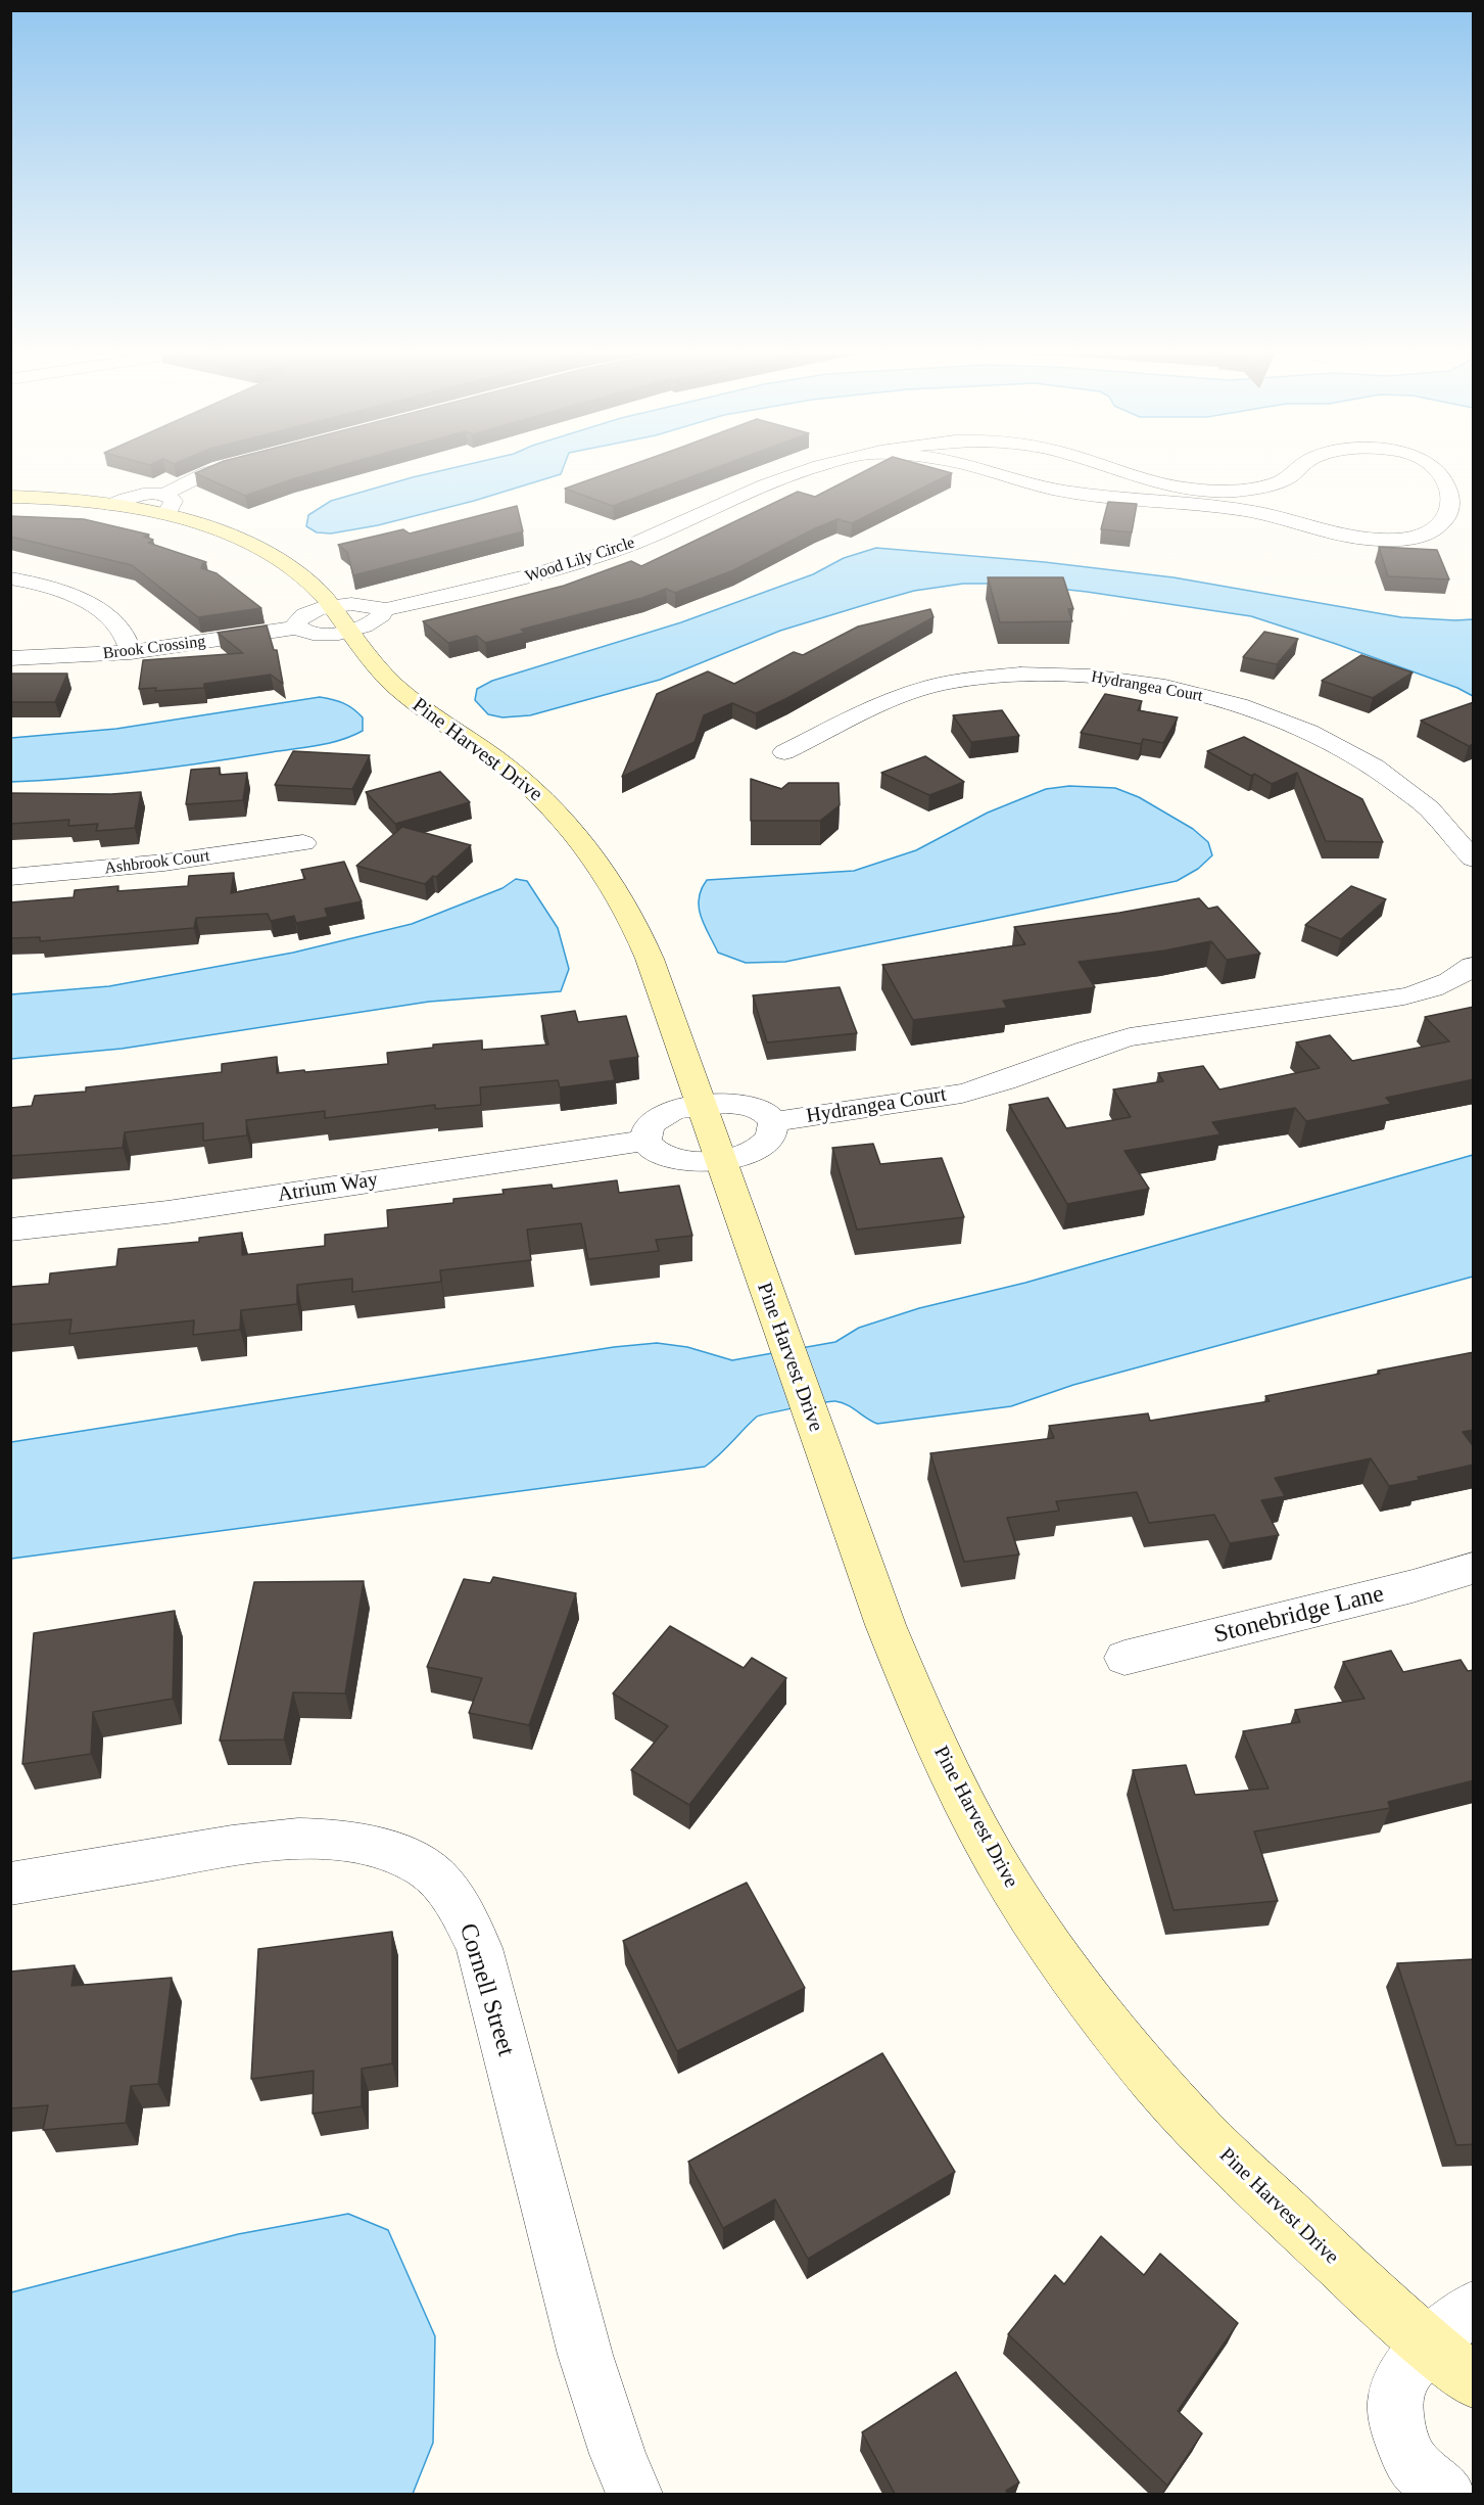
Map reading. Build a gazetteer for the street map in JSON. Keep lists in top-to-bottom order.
{
  "streets": {
    "street": [
      "Wood Lily Circle",
      "Brook Crossing",
      "Hydrangea Court",
      "Pine Harvest Drive",
      "Ashbrook Court",
      "Atrium Way",
      "Stonebridge Lane",
      "Cornell Street"
    ]
  },
  "crossings": [
    ["Wood Lily Circle", "Brook Crossing"],
    ["Wood Lily Circle", "Pine Harvest Drive"],
    ["Brook Crossing", "Pine Harvest Drive"]
  ]
}
